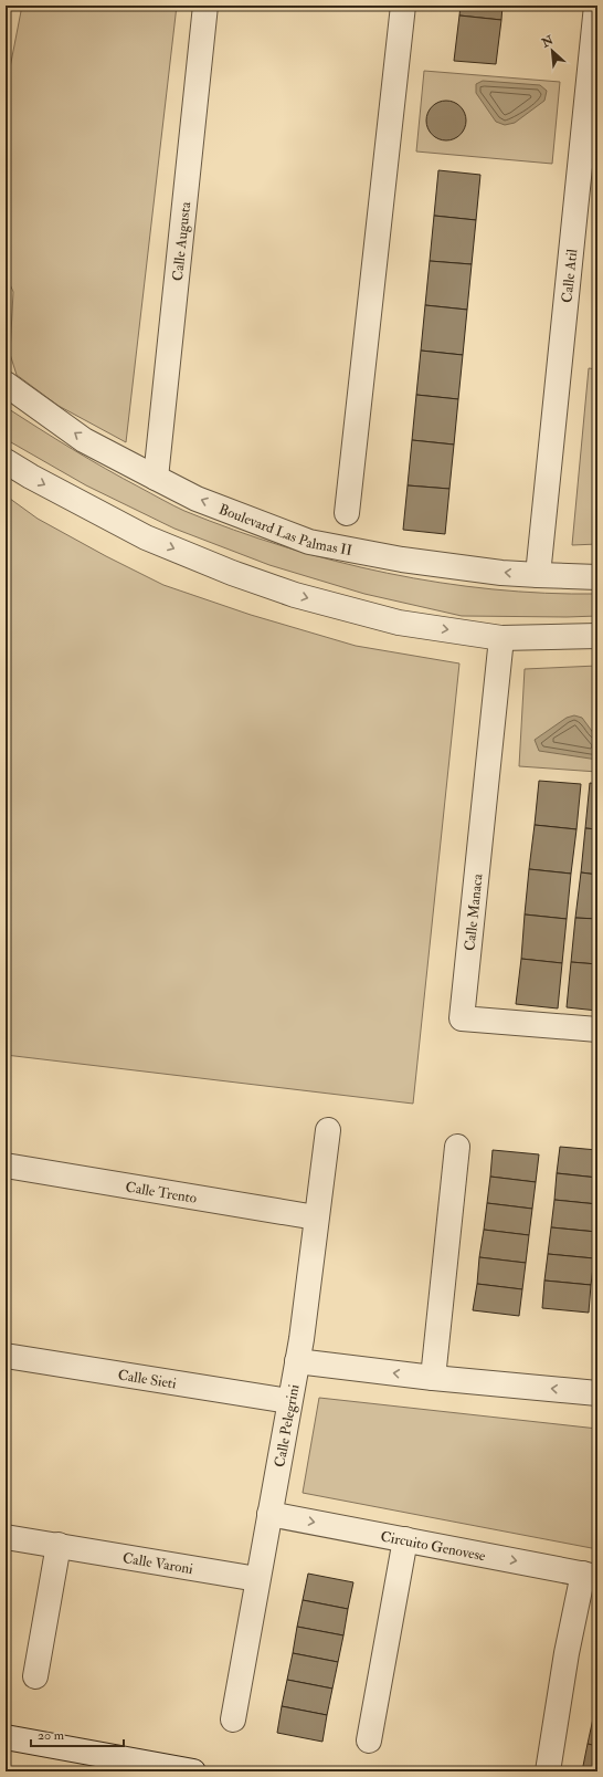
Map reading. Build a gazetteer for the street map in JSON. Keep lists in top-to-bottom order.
{
  "streets": {
    "street": [
      "Calle Augusta",
      "Calle Atil",
      "Boulevard Las Palmas II",
      "Calle Manaca",
      "Calle Trento",
      "Calle Sieti",
      "Calle Pelegrini",
      "Circuito Genovese",
      "Calle Varoni"
    ]
  },
  "crossings": [
    ["Calle Augusta", "Boulevard Las Palmas II"],
    ["Calle Atil", "Boulevard Las Palmas II"],
    ["Calle Trento", "Calle Pelegrini"],
    ["Calle Sieti", "Calle Pelegrini"],
    ["Calle Pelegrini", "Circuito Genovese"],
    ["Calle Pelegrini", "Calle Varoni"]
  ],
  "scale_bar": "20 m",
  "north": "top left"
}
